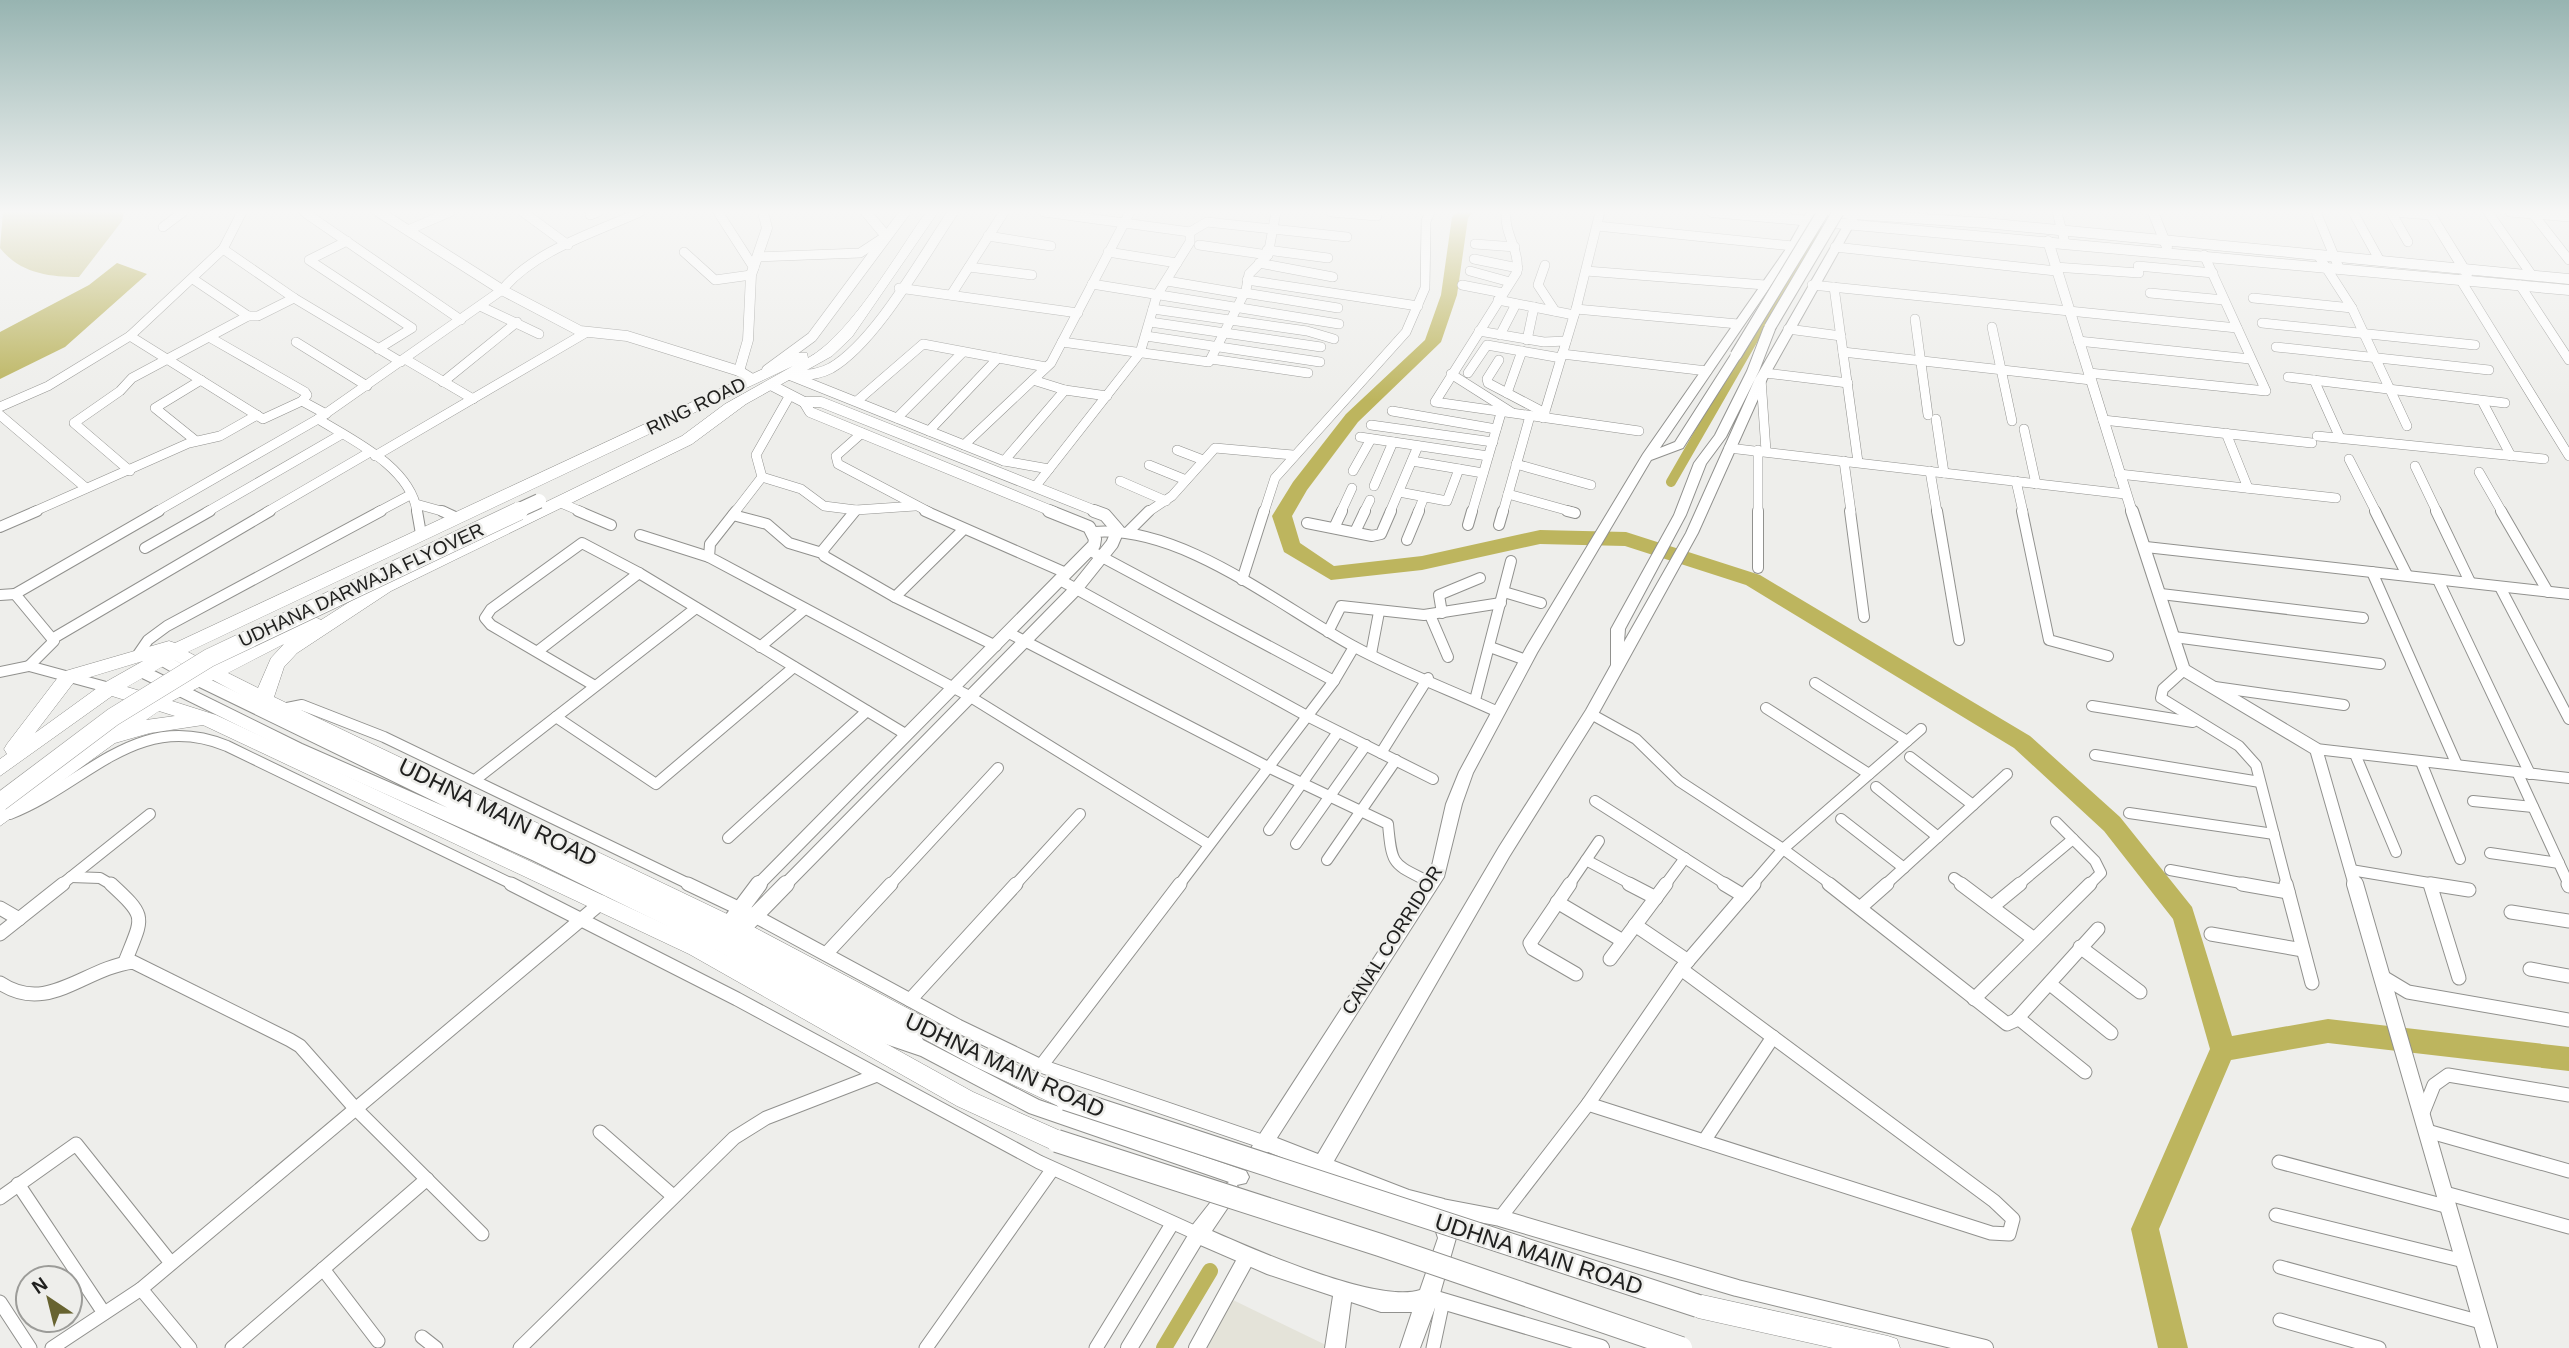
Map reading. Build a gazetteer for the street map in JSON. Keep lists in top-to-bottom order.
{
  "streets": {
    "highway": ["RING ROAD", "UDHANA DARWAJA FLYOVER", "UDHNA MAIN ROAD"],
    "main road": ["CANAL CORRIDOR"]
  },
  "crossings": [
    ["RING ROAD", "UDHANA DARWAJA FLYOVER"]
  ],
  "north": "top left"
}
